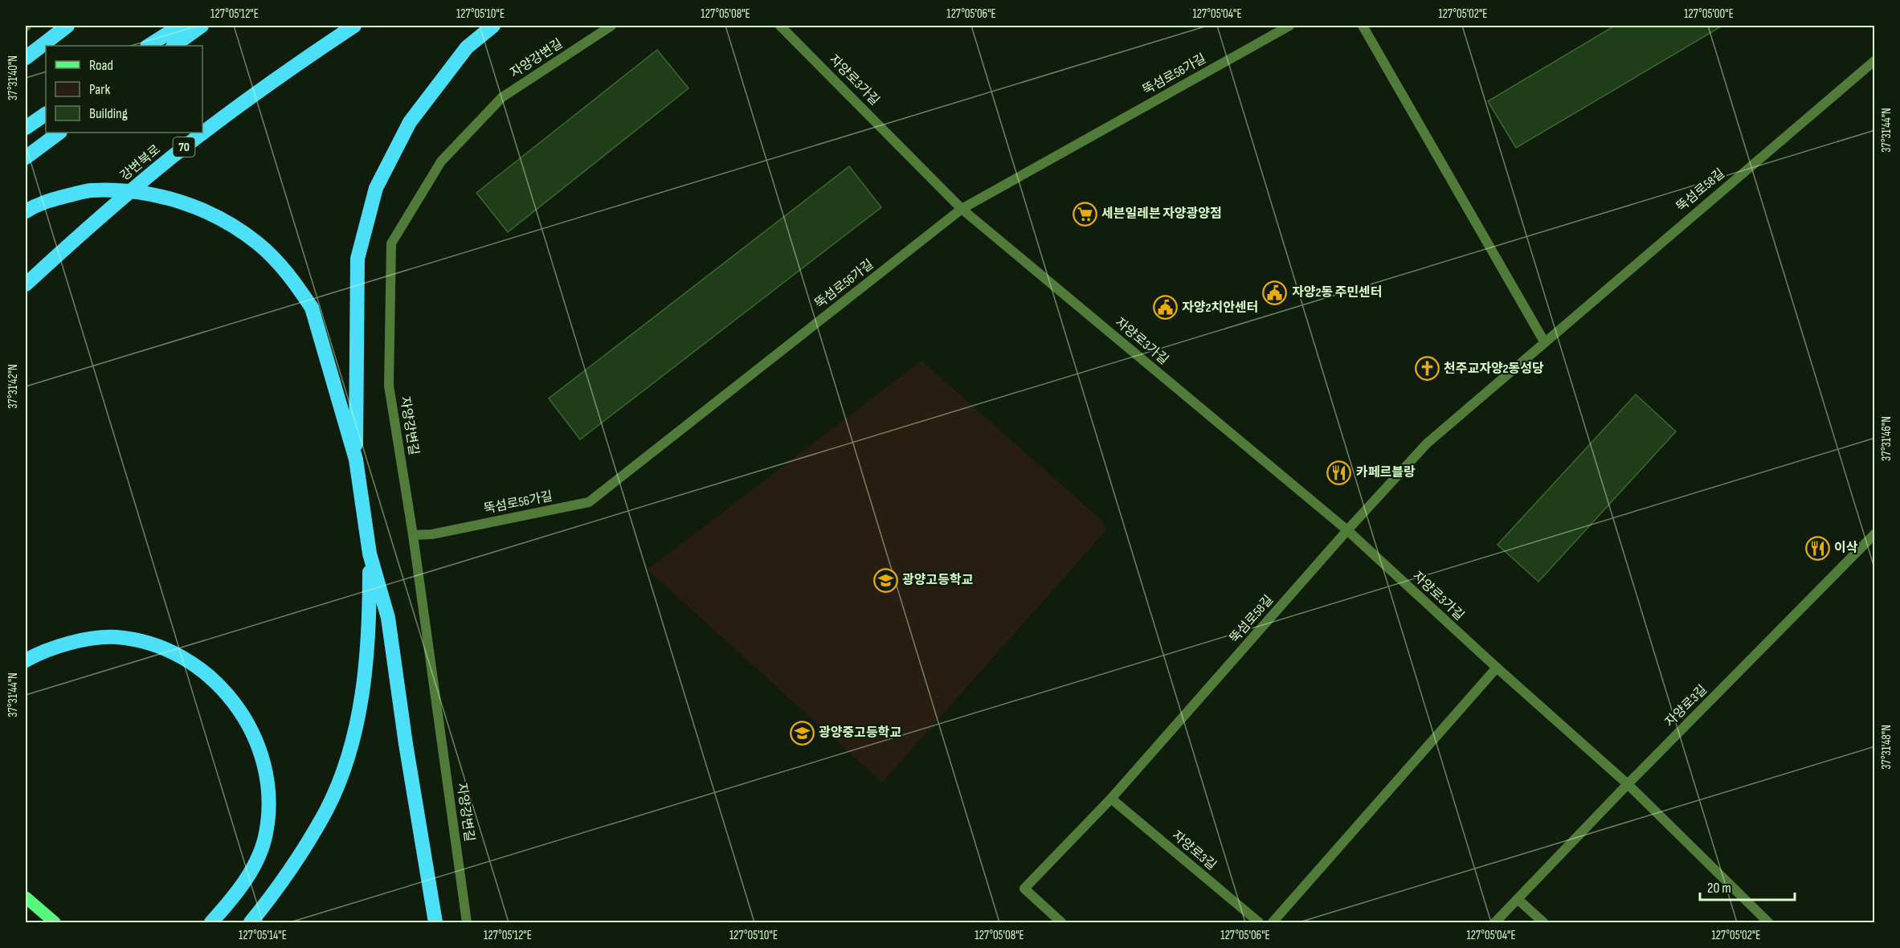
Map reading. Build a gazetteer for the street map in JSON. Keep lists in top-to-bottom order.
{
  "streets": {
    "highway": ["70", "강변북로"],
    "street": [
      "자양강변길",
      "뚝섬로56가길",
      "자양로3가길",
      "뚝섬로58길",
      "자양로3길"
    ]
  },
  "crossings": [
    ["자양강변길", "뚝섬로56가길"],
    ["뚝섬로56가길", "자양로3가길"],
    ["자양로3가길", "뚝섬로58길"],
    ["자양로3가길", "자양로3길"],
    ["뚝섬로58길", "자양로3길"]
  ],
  "places": {
    "supermarket": ["세븐일레븐 자양광양점"],
    "public building": ["자양2동 주민센터", "자양2치안센터"],
    "church": ["천주교자양2동성당"],
    "restaurant": ["카페르블랑", "이삭"],
    "school or university": ["광양고등학교", "광양중고등학교"]
  },
  "legend": ["Road", "Park", "Building"],
  "scale_bar": "20 m",
  "coordinates": [
    "127°05'12\"E",
    "127°05'10\"E",
    "127°05'08\"E",
    "127°05'06\"E",
    "127°05'04\"E",
    "127°05'02\"E",
    "127°05'00\"E",
    "37°31'40\"N",
    "37°31'44\"N",
    "37°31'42\"N",
    "37°31'46\"N",
    "37°31'48\"N",
    "127°05'14\"E"
  ]
}
